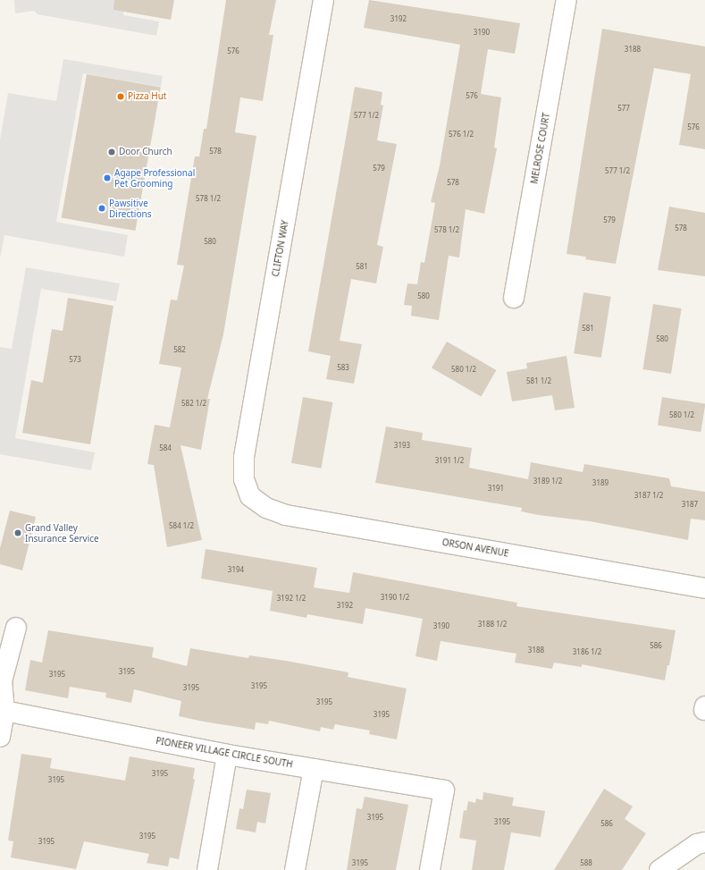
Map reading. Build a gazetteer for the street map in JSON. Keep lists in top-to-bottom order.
{
  "streets": {
    "street": [
      "MELROSE COURT",
      "CLIFTON WAY",
      "ORSON AVENUE",
      "PIONEER VILLAGE CIRCLE SOUTH"
    ]
  },
  "crossings": [
    ["CLIFTON WAY", "ORSON AVENUE"]
  ],
  "places": [
    "Pizza Hut",
    "Door Church",
    "Agape Professional Pet Grooming",
    "Pawsitive Directions",
    "Grand Valley Insurance Service"
  ],
  "house_numbers": [
    "3192",
    "3190",
    "3188",
    "576",
    "576",
    "577",
    "577 1/2",
    "576",
    "576 1/2",
    "578",
    "579",
    "577 1/2",
    "578",
    "578 1/2",
    "579",
    "578",
    "578 1/2",
    "580",
    "581",
    "580",
    "581",
    "580",
    "582",
    "573",
    "583",
    "580 1/2",
    "581 1/2",
    "582 1/2",
    "580 1/2",
    "3193",
    "584",
    "3191 1/2",
    "3189 1/2",
    "3189",
    "3191",
    "3187 1/2",
    "3187",
    "584 1/2",
    "3194",
    "3190 1/2",
    "3192 1/2",
    "3192",
    "3188 1/2",
    "3190",
    "586",
    "3188",
    "3186 1/2",
    "3195",
    "3195",
    "3195",
    "3195",
    "3195",
    "3195",
    "3195",
    "3195",
    "3195",
    "3195",
    "586",
    "3195",
    "3195",
    "3195",
    "588"
  ]
}
